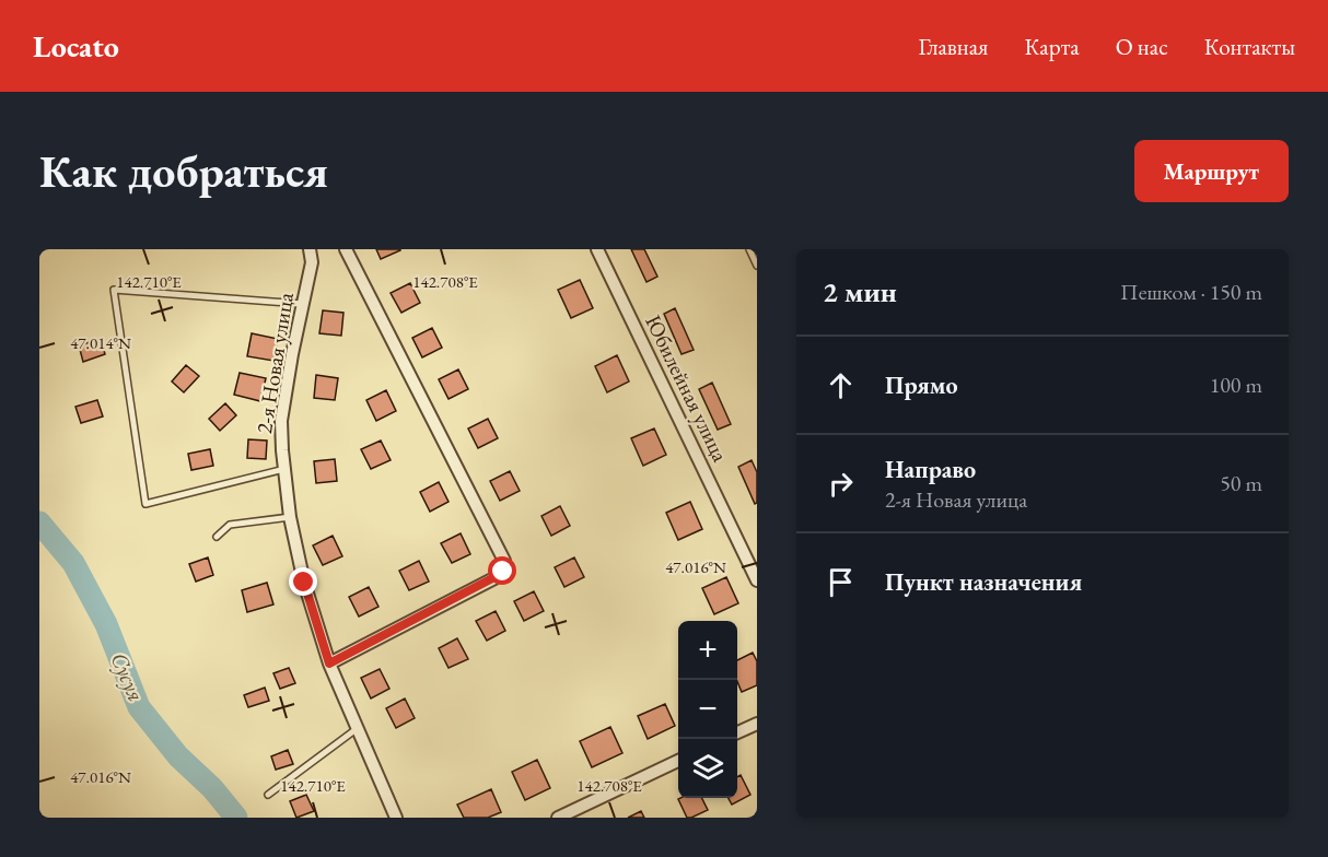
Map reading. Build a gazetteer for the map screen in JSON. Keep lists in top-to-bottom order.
{
  "streets": {
    "street": ["2-я Новая улица", "Юбилейная улица"]
  },
  "water": ["Сусуя"],
  "page": {
    "header": "Locato",
    "nav": [
      "Главная",
      "Карта",
      "О нас",
      "Контакты"
    ],
    "buttons": "Маршрут",
    "title": "Как добраться",
    "heading": ["2 мин", "Пешком · 150 m"],
    "list": [
      ["Прямо", "100 m"],
      ["Направо", "2-я Новая улица", "50 m"],
      "Пункт назначения"
    ],
    "map_buttons": ["+", "−"]
  },
  "coordinates": [
    "142.710°E",
    "142.708°E",
    "47.014°N",
    "47.016°N"
  ]
}
